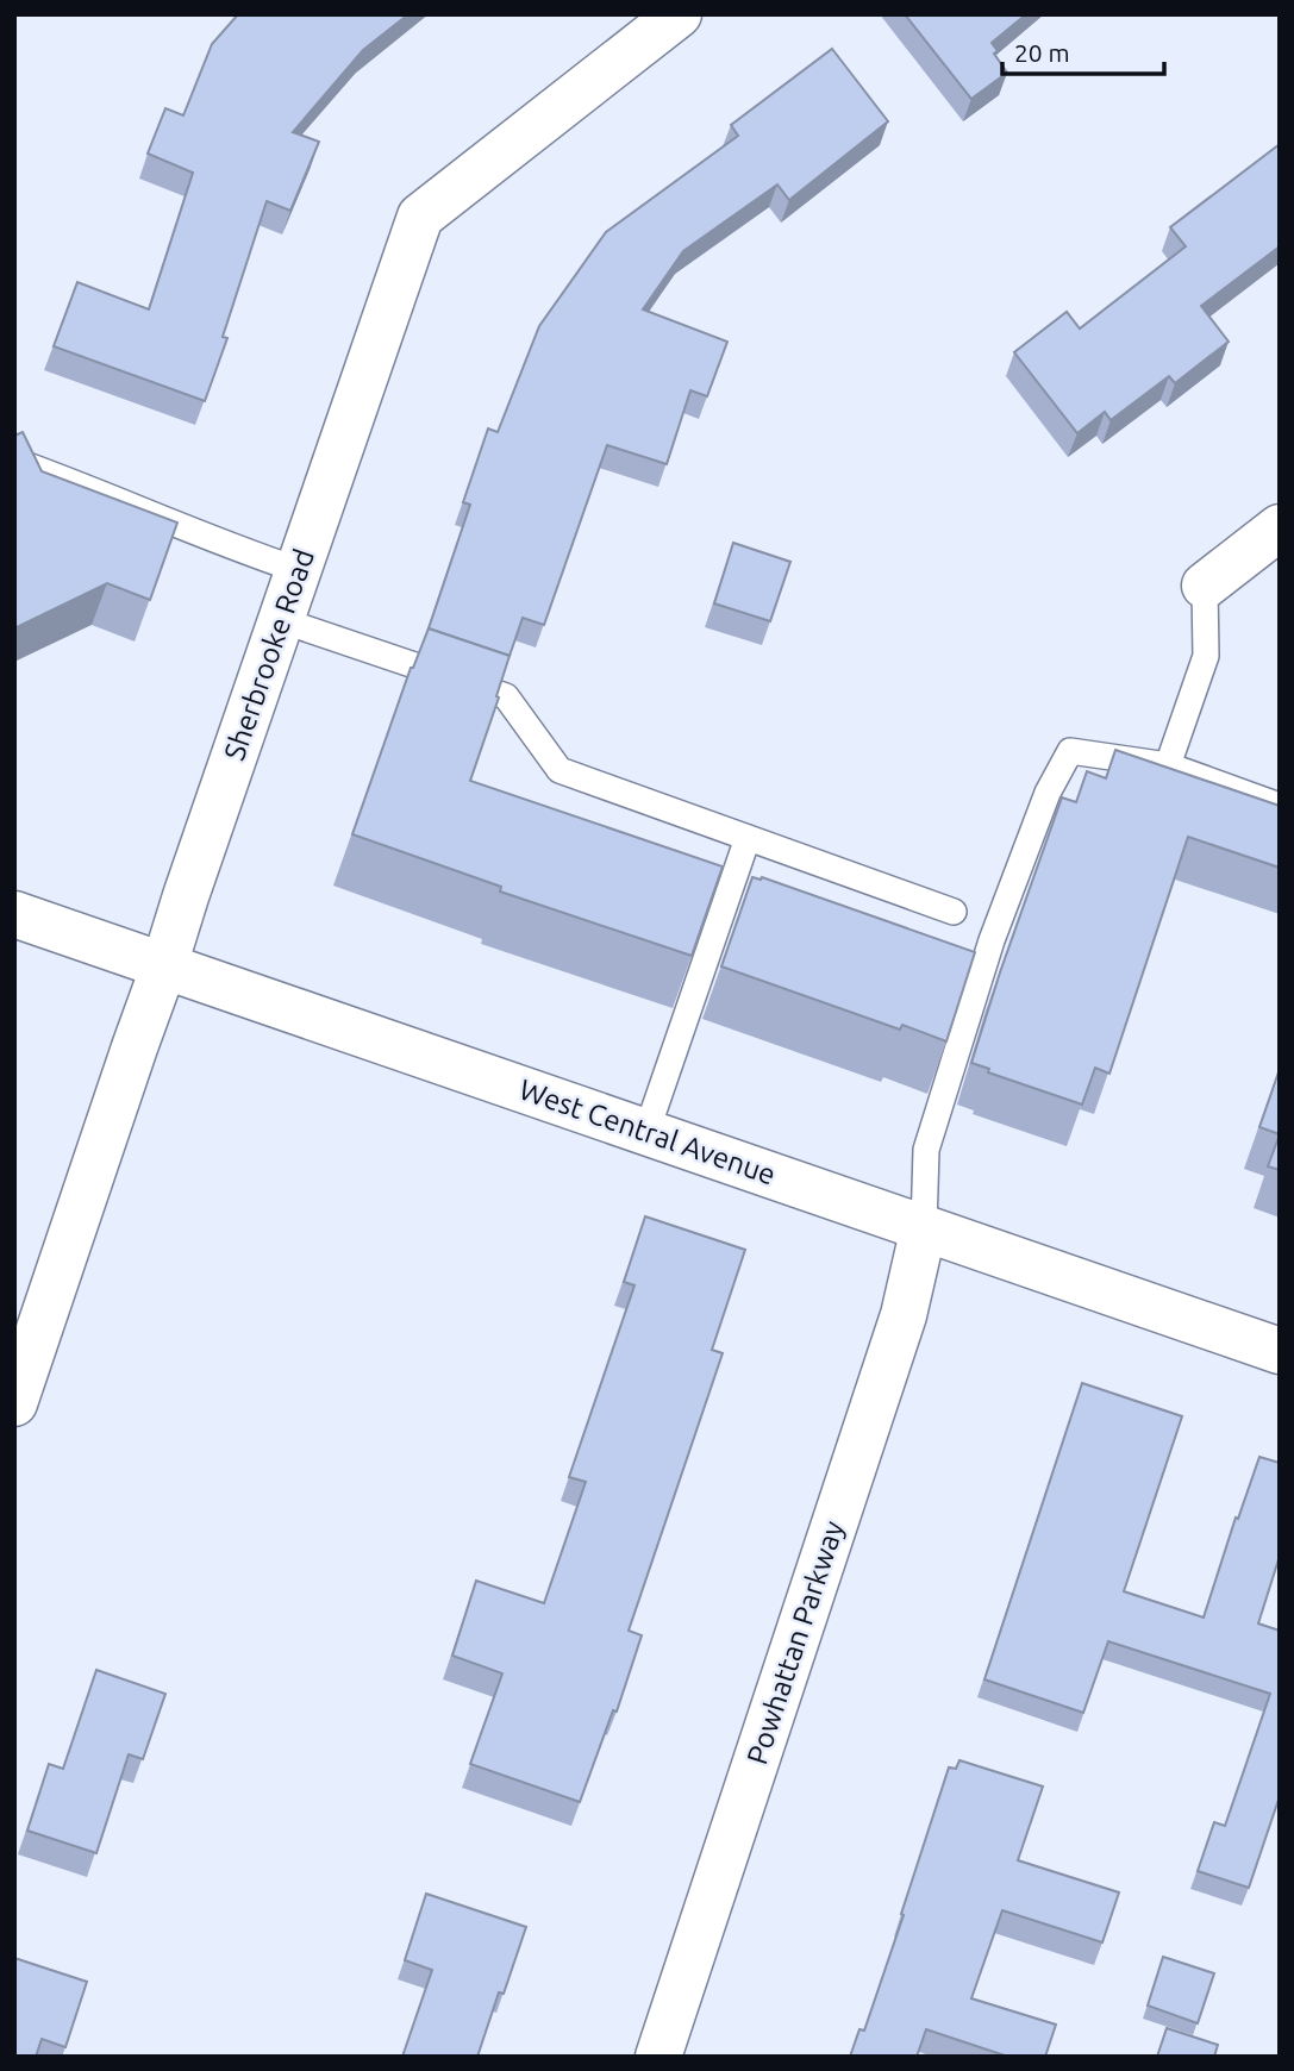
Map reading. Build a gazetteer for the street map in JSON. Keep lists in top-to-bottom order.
{
  "streets": {
    "street": ["Sherbrooke Road", "West Central Avenue", "Powhattan Parkway"]
  },
  "crossings": [
    ["Sherbrooke Road", "West Central Avenue"],
    ["West Central Avenue", "Powhattan Parkway"]
  ],
  "scale_bar": "20 m"
}
